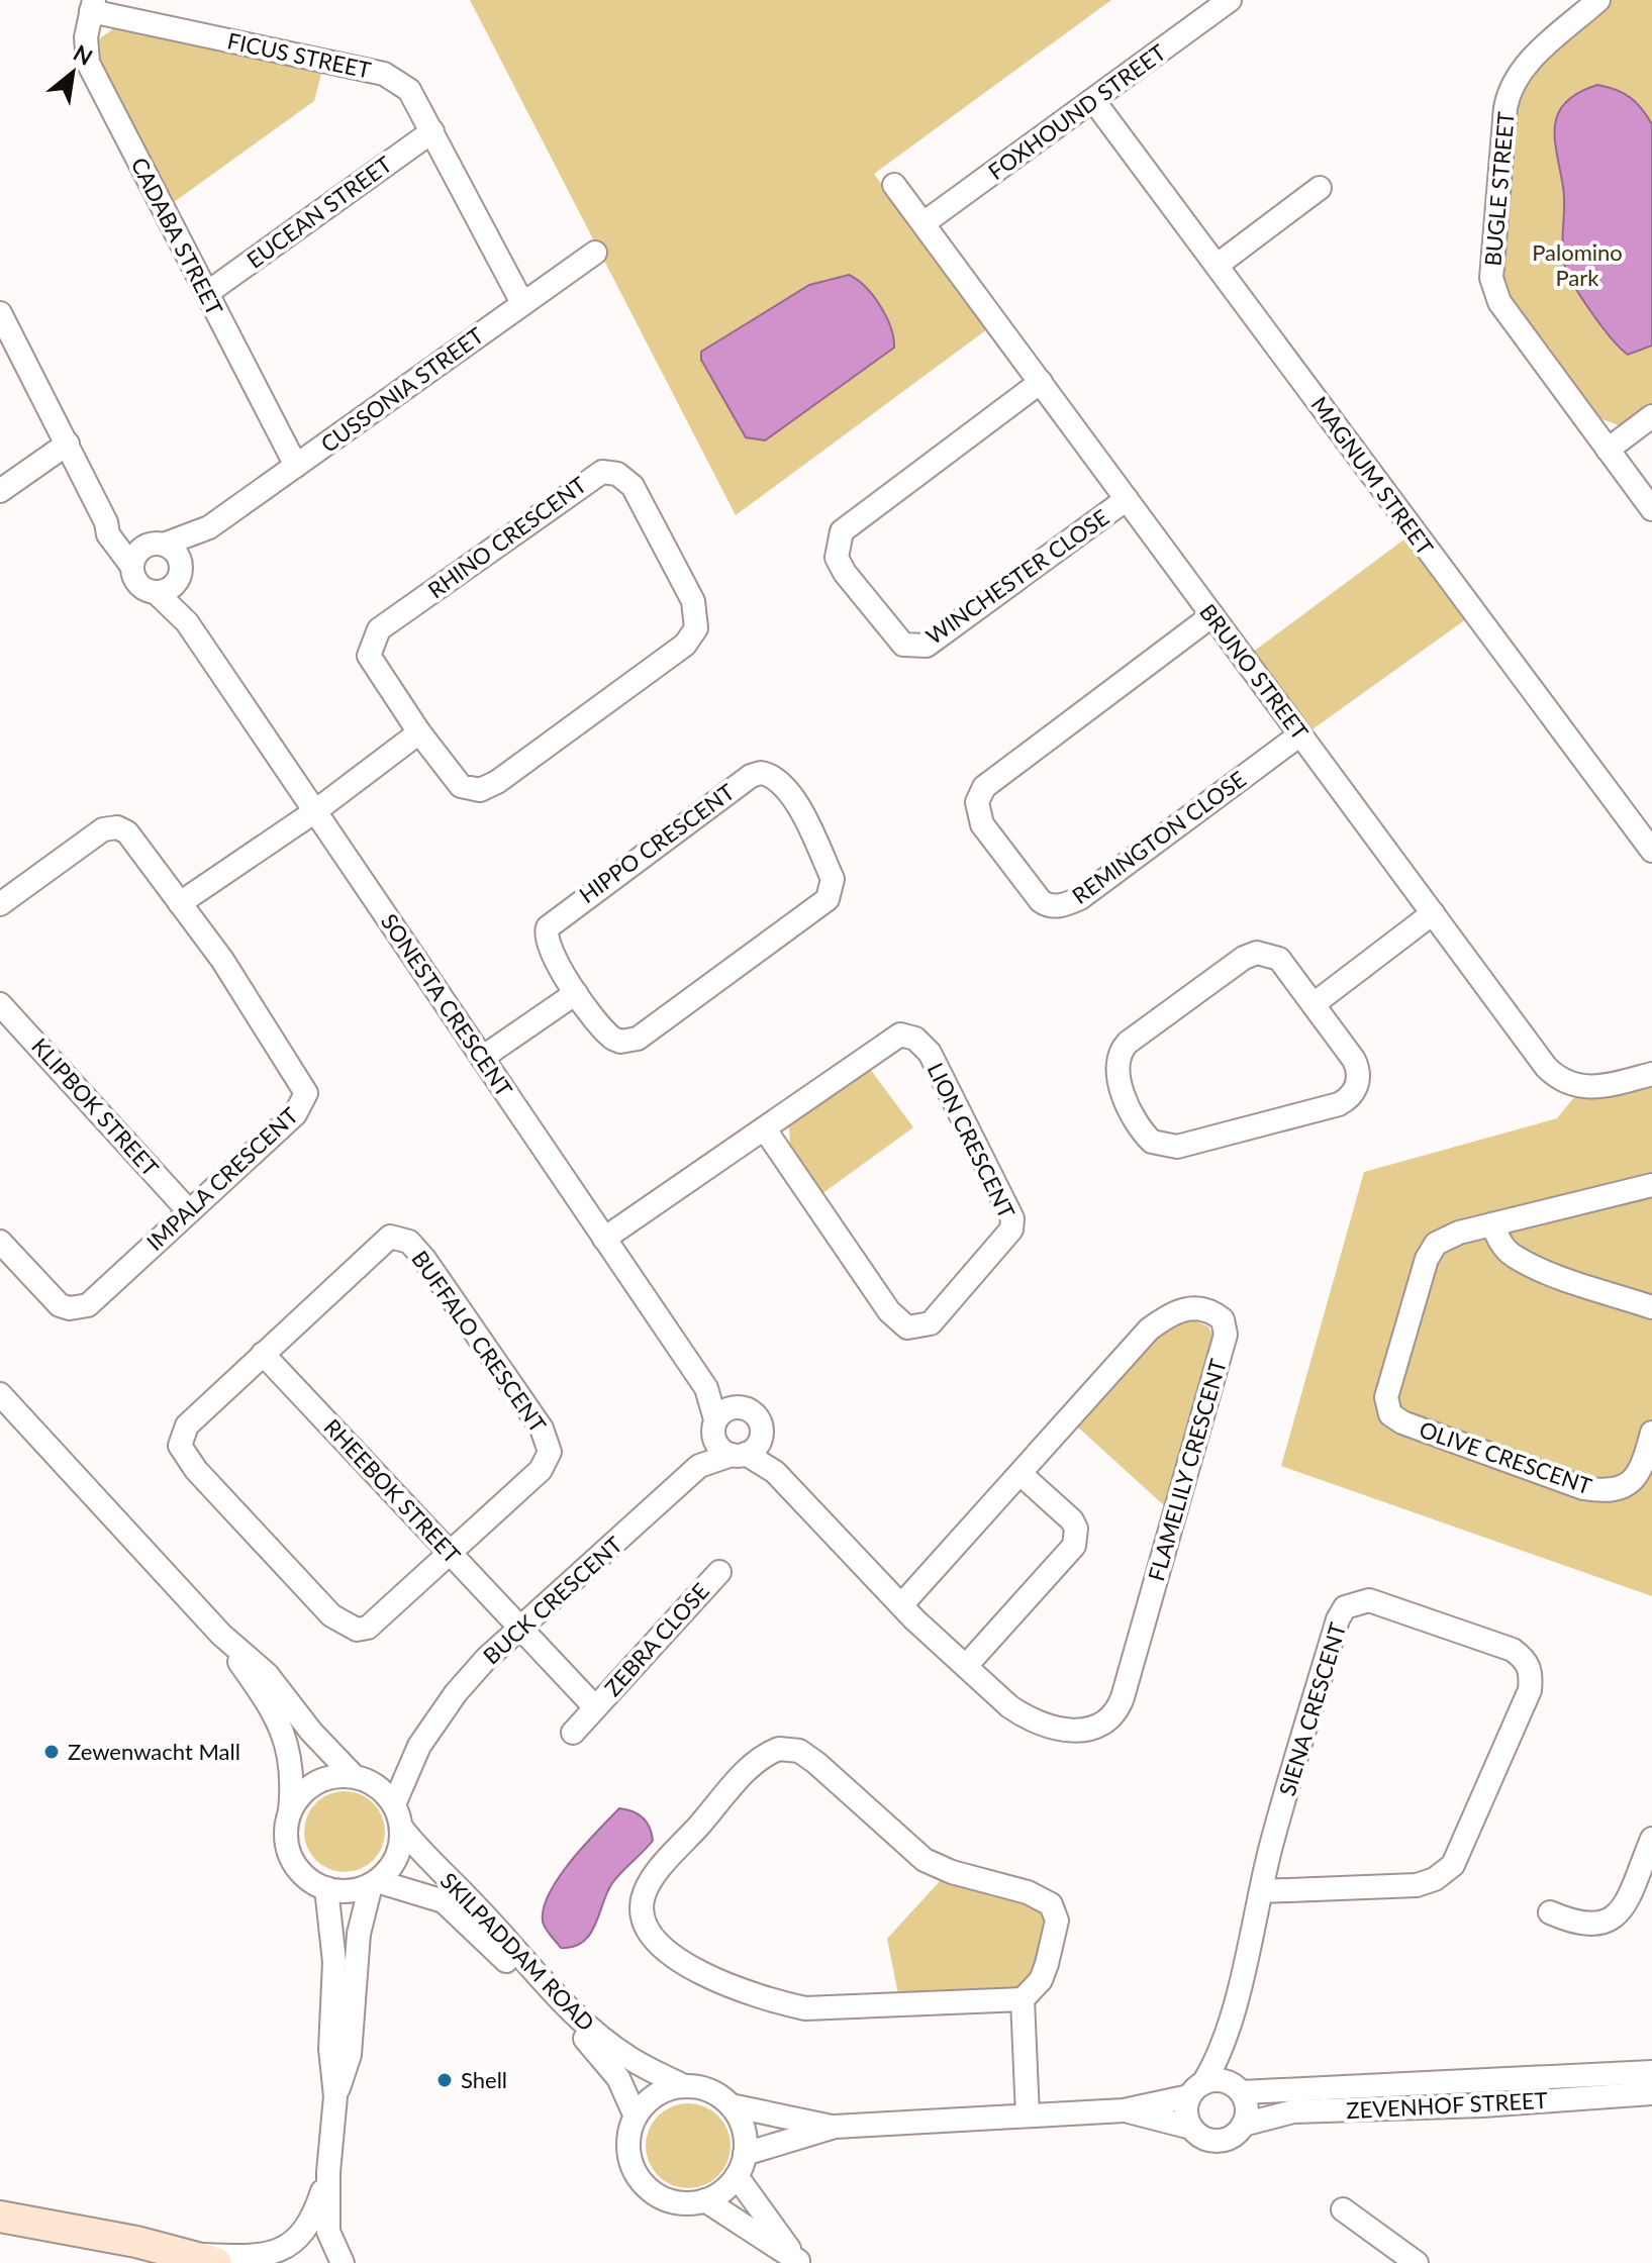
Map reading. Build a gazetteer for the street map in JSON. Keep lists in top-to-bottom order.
{
  "streets": {
    "street": [
      "FICUS STREET",
      "FOXHOUND STREET",
      "BUGLE STREET",
      "EUCEAN STREET",
      "CADABA STREET",
      "CUSSONIA STREET",
      "MAGNUM STREET",
      "RHINO CRESCENT",
      "WINCHESTER CLOSE",
      "BRUNO STREET",
      "REMINGTON CLOSE",
      "HIPPO CRESCENT",
      "SONESTA CRESCENT",
      "KLIPBOK STREET",
      "LION CRESCENT",
      "IMPALA CRESCENT",
      "BUFFALO CRESCENT",
      "OLIVE CRESCENT",
      "FLAMELILY CRESCENT",
      "RHEEBOK STREET",
      "BUCK CRESCENT",
      "ZEBRA CLOSE",
      "SIENA CRESCENT",
      "SKILPADDAM ROAD",
      "ZEVENHOF STREET"
    ]
  },
  "crossings": [
    ["FICUS STREET", "EUCEAN STREET"],
    ["FICUS STREET", "CADABA STREET"],
    ["FICUS STREET", "CUSSONIA STREET"],
    ["FOXHOUND STREET", "MAGNUM STREET"],
    ["FOXHOUND STREET", "BRUNO STREET"],
    ["EUCEAN STREET", "CADABA STREET"],
    ["CADABA STREET", "CUSSONIA STREET"],
    ["CUSSONIA STREET", "SONESTA CRESCENT"],
    ["WINCHESTER CLOSE", "BRUNO STREET"],
    ["BRUNO STREET", "REMINGTON CLOSE"],
    ["SONESTA CRESCENT", "LION CRESCENT"],
    ["SONESTA CRESCENT", "BUCK CRESCENT"],
    ["KLIPBOK STREET", "IMPALA CRESCENT"],
    ["BUFFALO CRESCENT", "RHEEBOK STREET"],
    ["RHEEBOK STREET", "BUCK CRESCENT"],
    ["RHEEBOK STREET", "ZEBRA CLOSE"],
    ["BUCK CRESCENT", "ZEBRA CLOSE"],
    ["SIENA CRESCENT", "ZEVENHOF STREET"],
    ["SKILPADDAM ROAD", "ZEVENHOF STREET"]
  ],
  "parks": ["Palomino Park"],
  "places": ["Zewenwacht Mall", "Shell"],
  "north": "top right"
}
